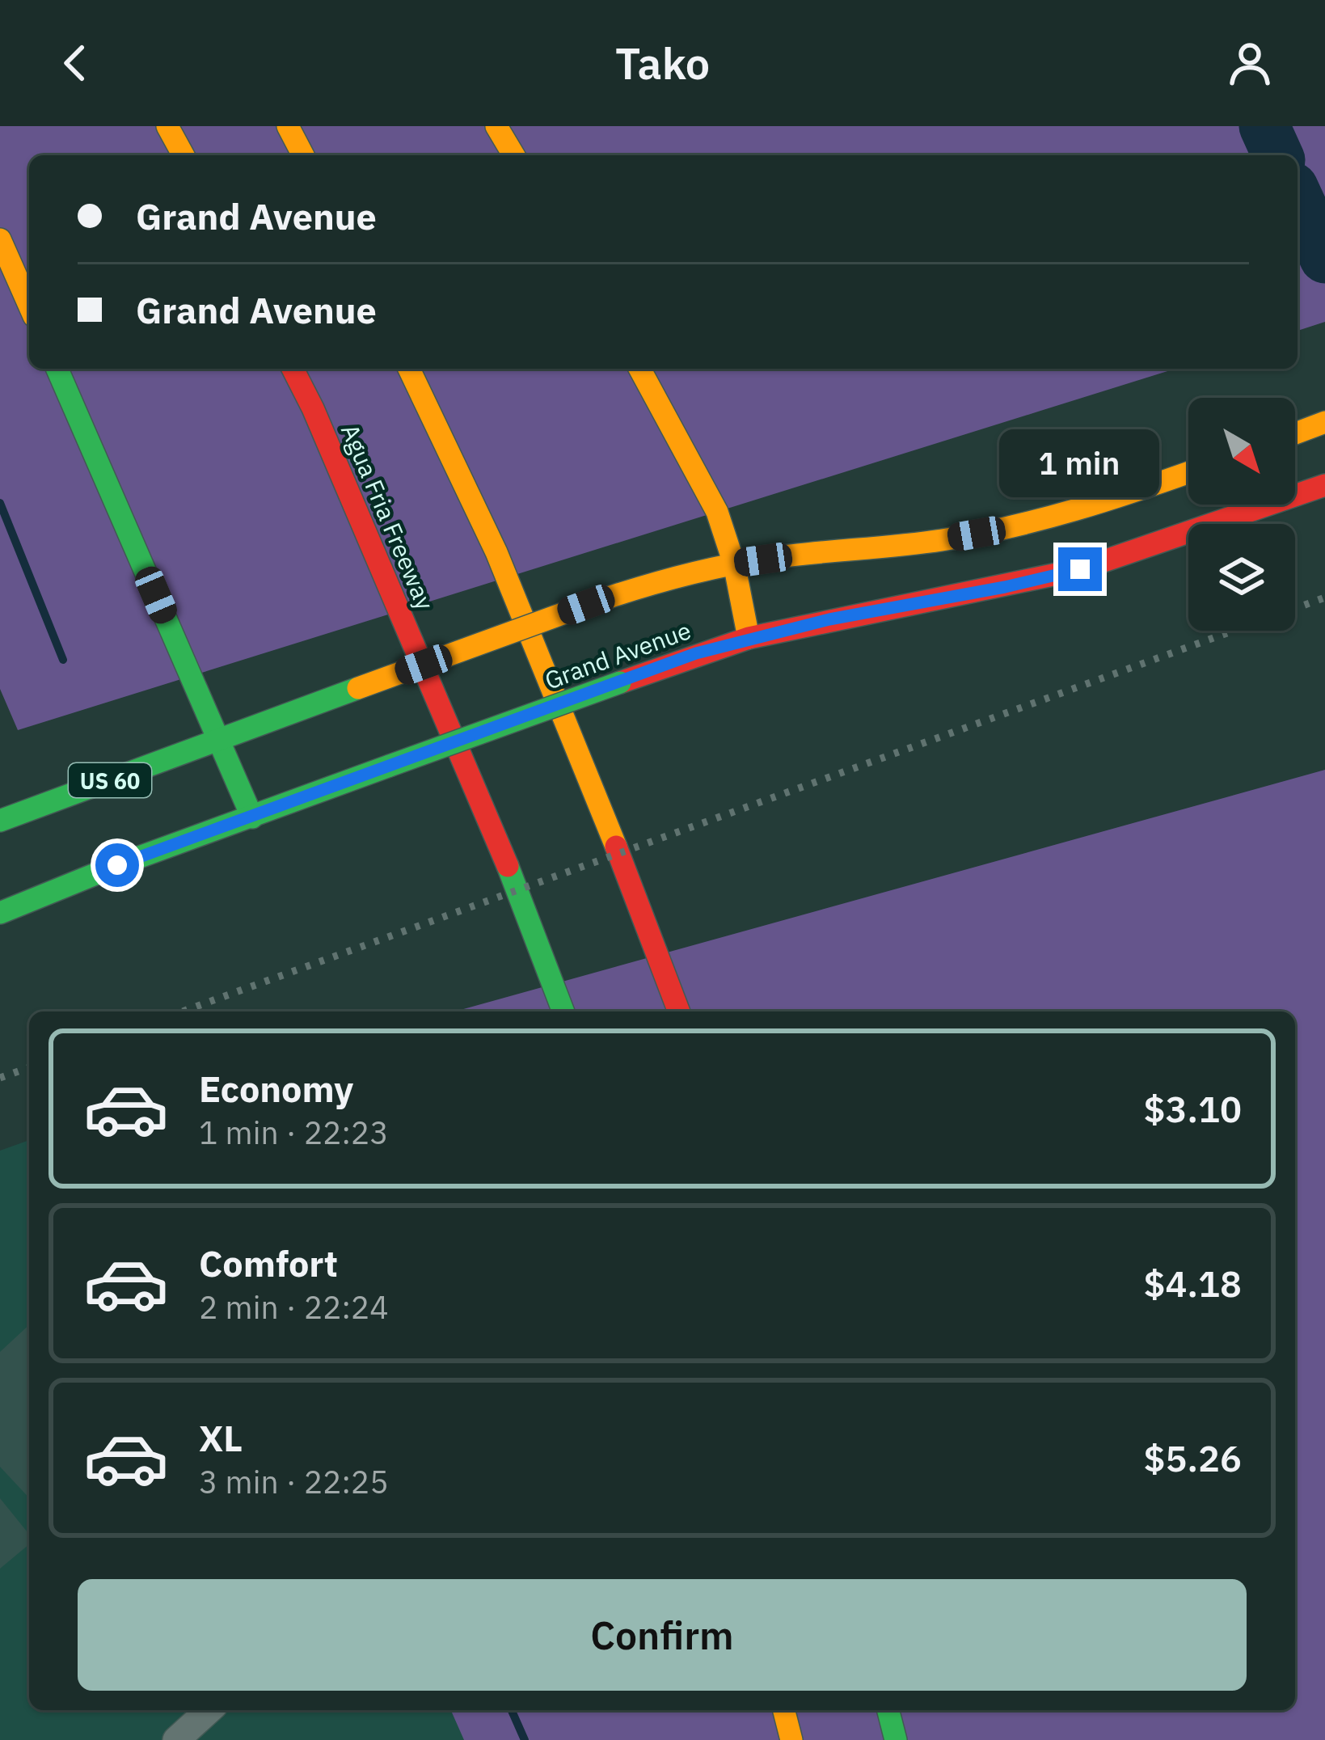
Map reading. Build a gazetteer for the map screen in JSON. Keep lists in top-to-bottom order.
{
  "streets": {
    "highway": ["Agua Fria Freeway", "Grand Avenue", "US 60"]
  },
  "north": "bottom right",
  "page": {
    "header": "Tako",
    "banner": ["Grand Avenue", "Grand Avenue"],
    "bubble": "1 min",
    "list": [
      {
        "name": "Economy",
        "note": "1 min · 22:23",
        "value": "$3.10"
      },
      {
        "name": "Comfort",
        "note": "2 min · 22:24",
        "value": "$4.18"
      },
      {
        "name": "XL",
        "note": "3 min · 22:25",
        "value": "$5.26"
      }
    ],
    "buttons": "Confirm"
  }
}
